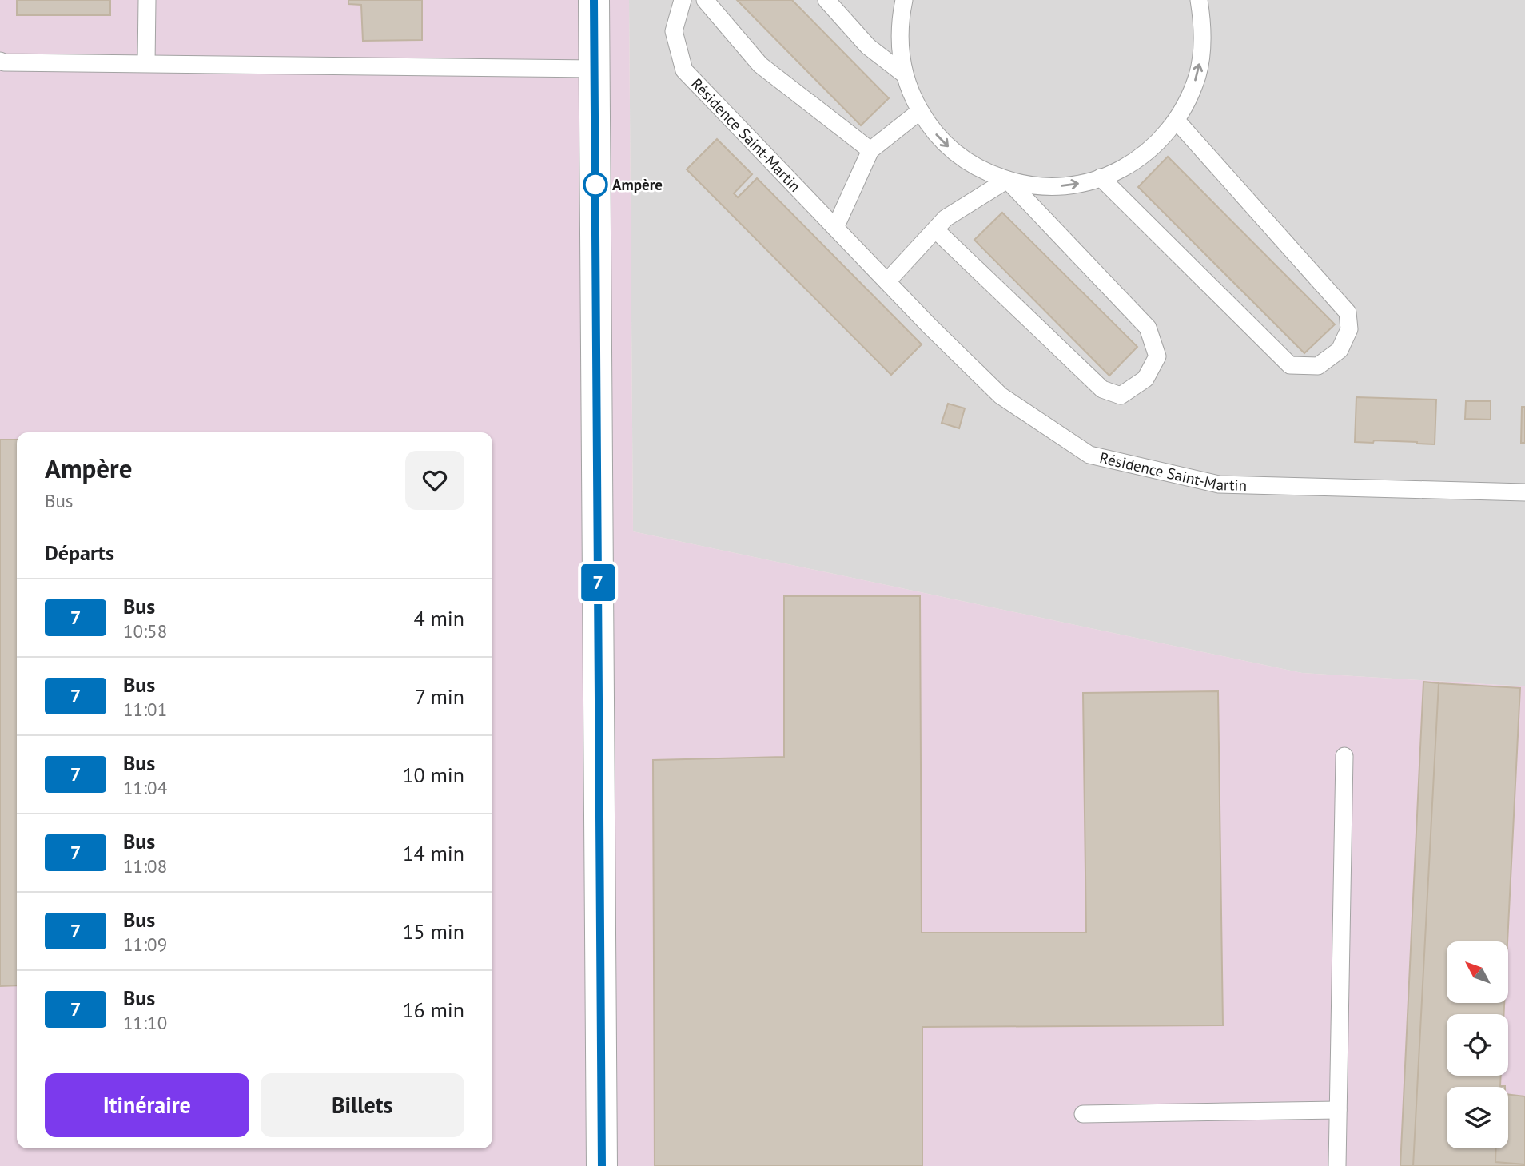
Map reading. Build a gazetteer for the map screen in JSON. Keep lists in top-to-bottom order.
{
  "streets": {
    "lane": ["Résidence Saint-Martin"]
  },
  "places": ["Ampère"],
  "lines": ["bus line 7"],
  "north": "top left",
  "page": {
    "on_map": "7",
    "heading": [
      ["Ampère", "Bus"],
      "Départs"
    ],
    "list": [
      {
        "mark": "7",
        "name": "Bus",
        "note": "10:58",
        "value": "4 min"
      },
      {
        "mark": "7",
        "name": "Bus",
        "note": "11:01",
        "value": "7 min"
      },
      {
        "mark": "7",
        "name": "Bus",
        "note": "11:04",
        "value": "10 min"
      },
      {
        "mark": "7",
        "name": "Bus",
        "note": "11:08",
        "value": "14 min"
      },
      {
        "mark": "7",
        "name": "Bus",
        "note": "11:09",
        "value": "15 min"
      },
      {
        "mark": "7",
        "name": "Bus",
        "note": "11:10",
        "value": "16 min"
      }
    ],
    "buttons": ["Itinéraire", "Billets"]
  }
}
